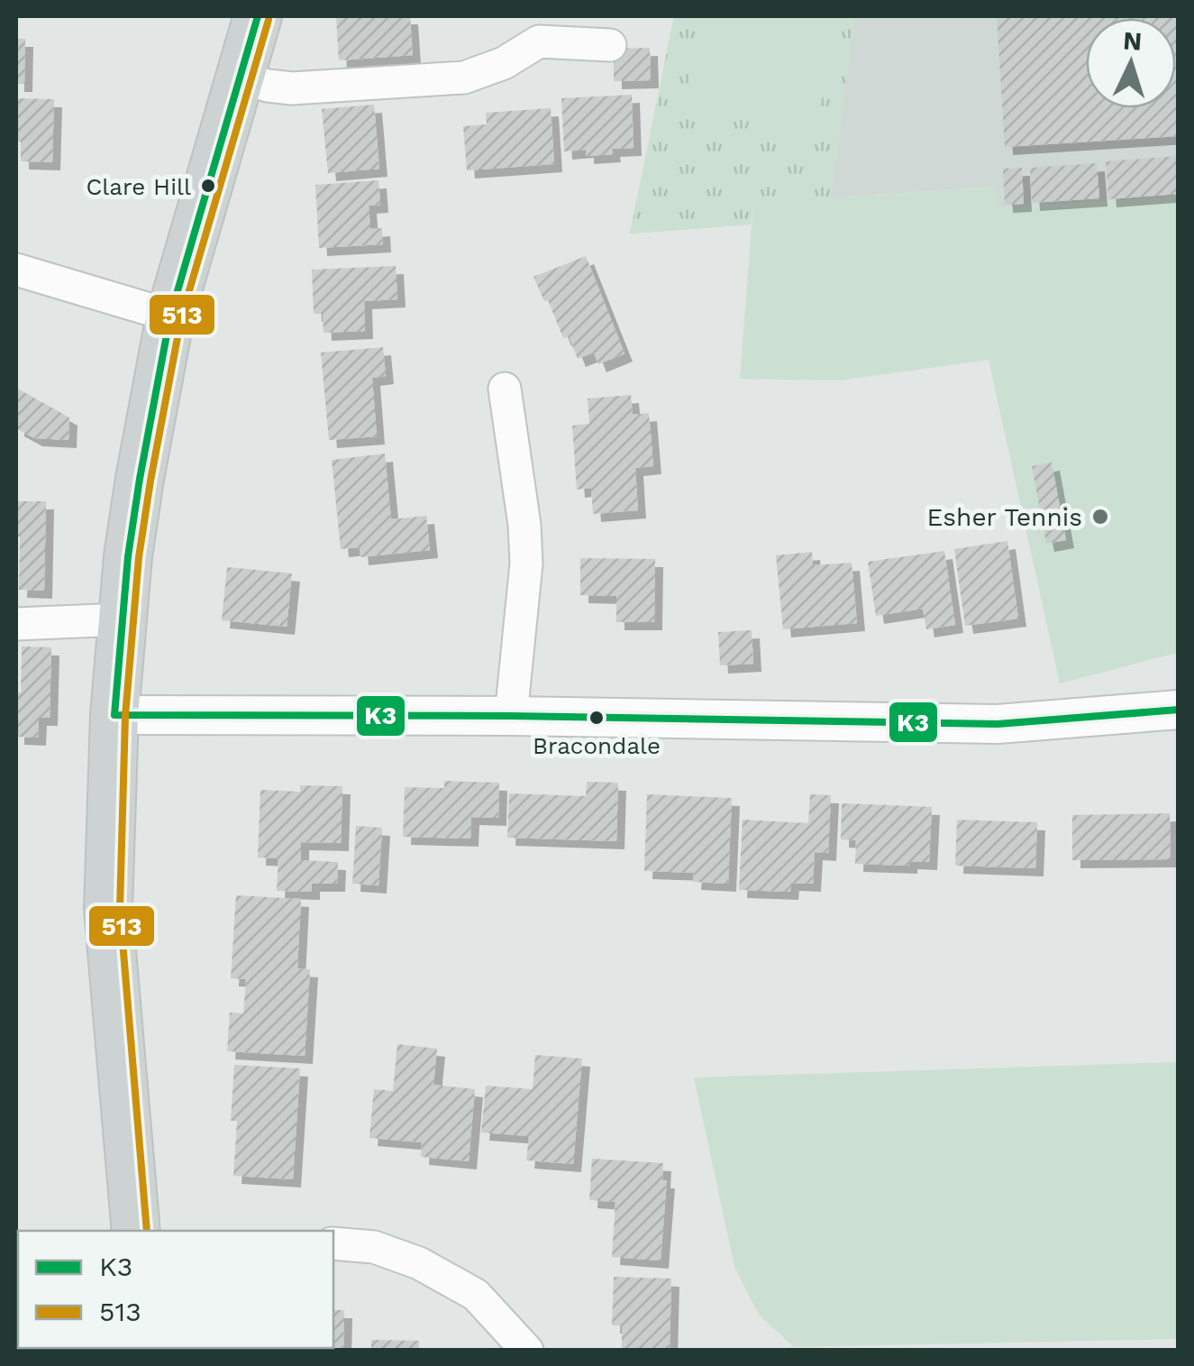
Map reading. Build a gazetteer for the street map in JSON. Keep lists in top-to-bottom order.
{
  "places": ["Clare Hill", "Esher Tennis", "Bracondale"],
  "lines": ["transit line K3", "transit line 513"],
  "legend": ["K3", "513"],
  "north": "top"
}
